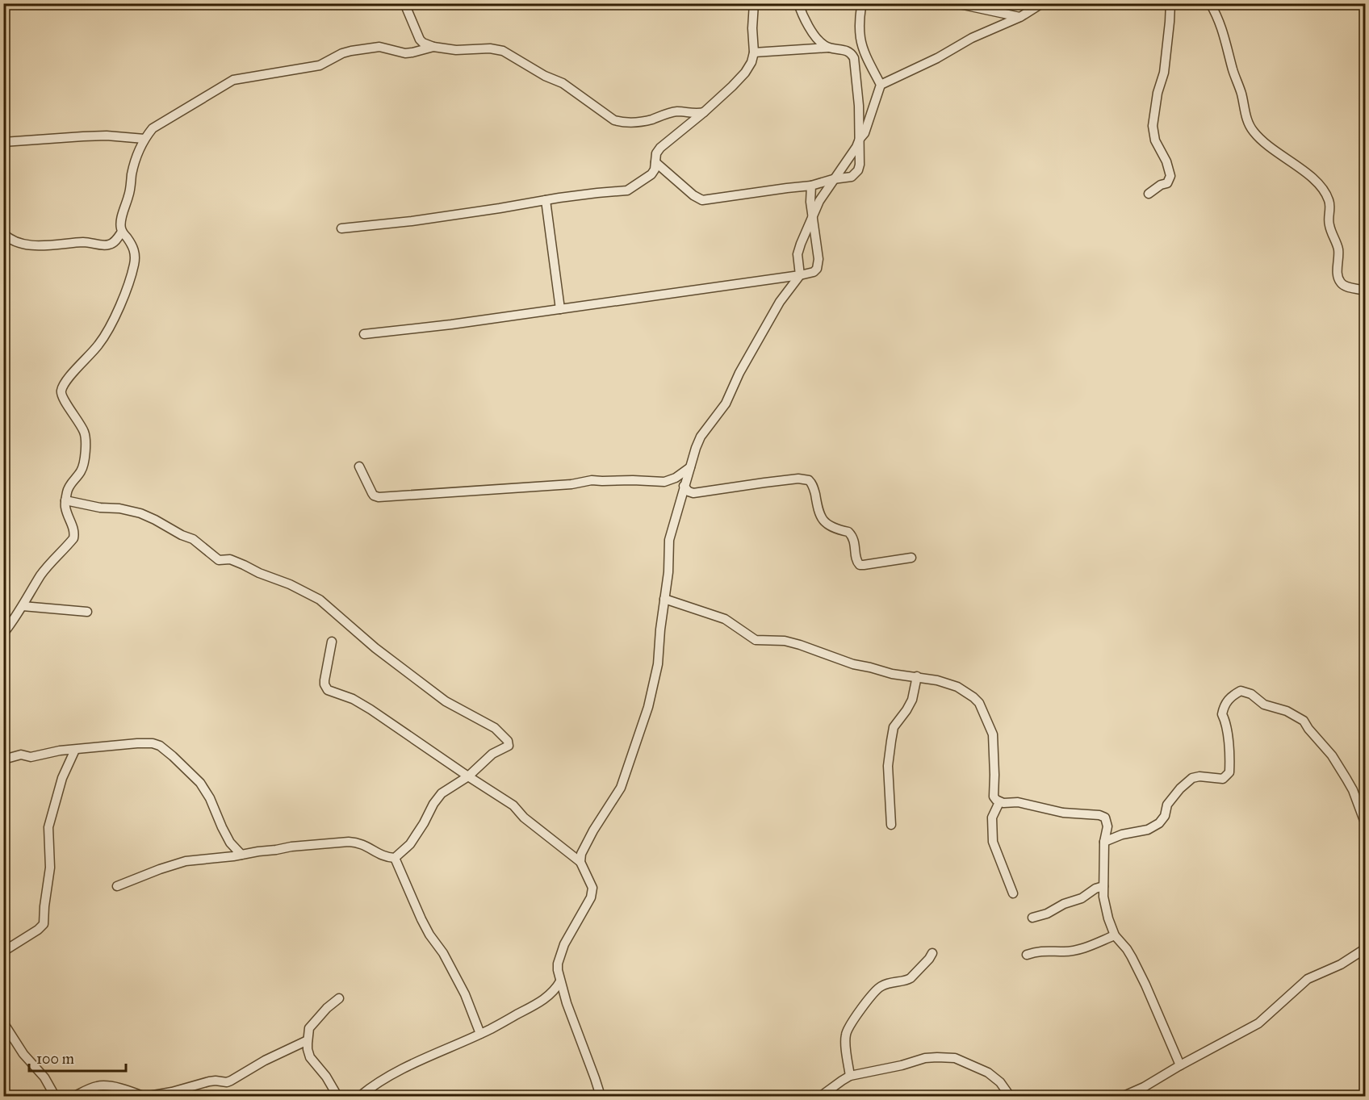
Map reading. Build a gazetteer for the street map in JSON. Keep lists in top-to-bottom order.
{
  "scale_bar": "100 m"
}
